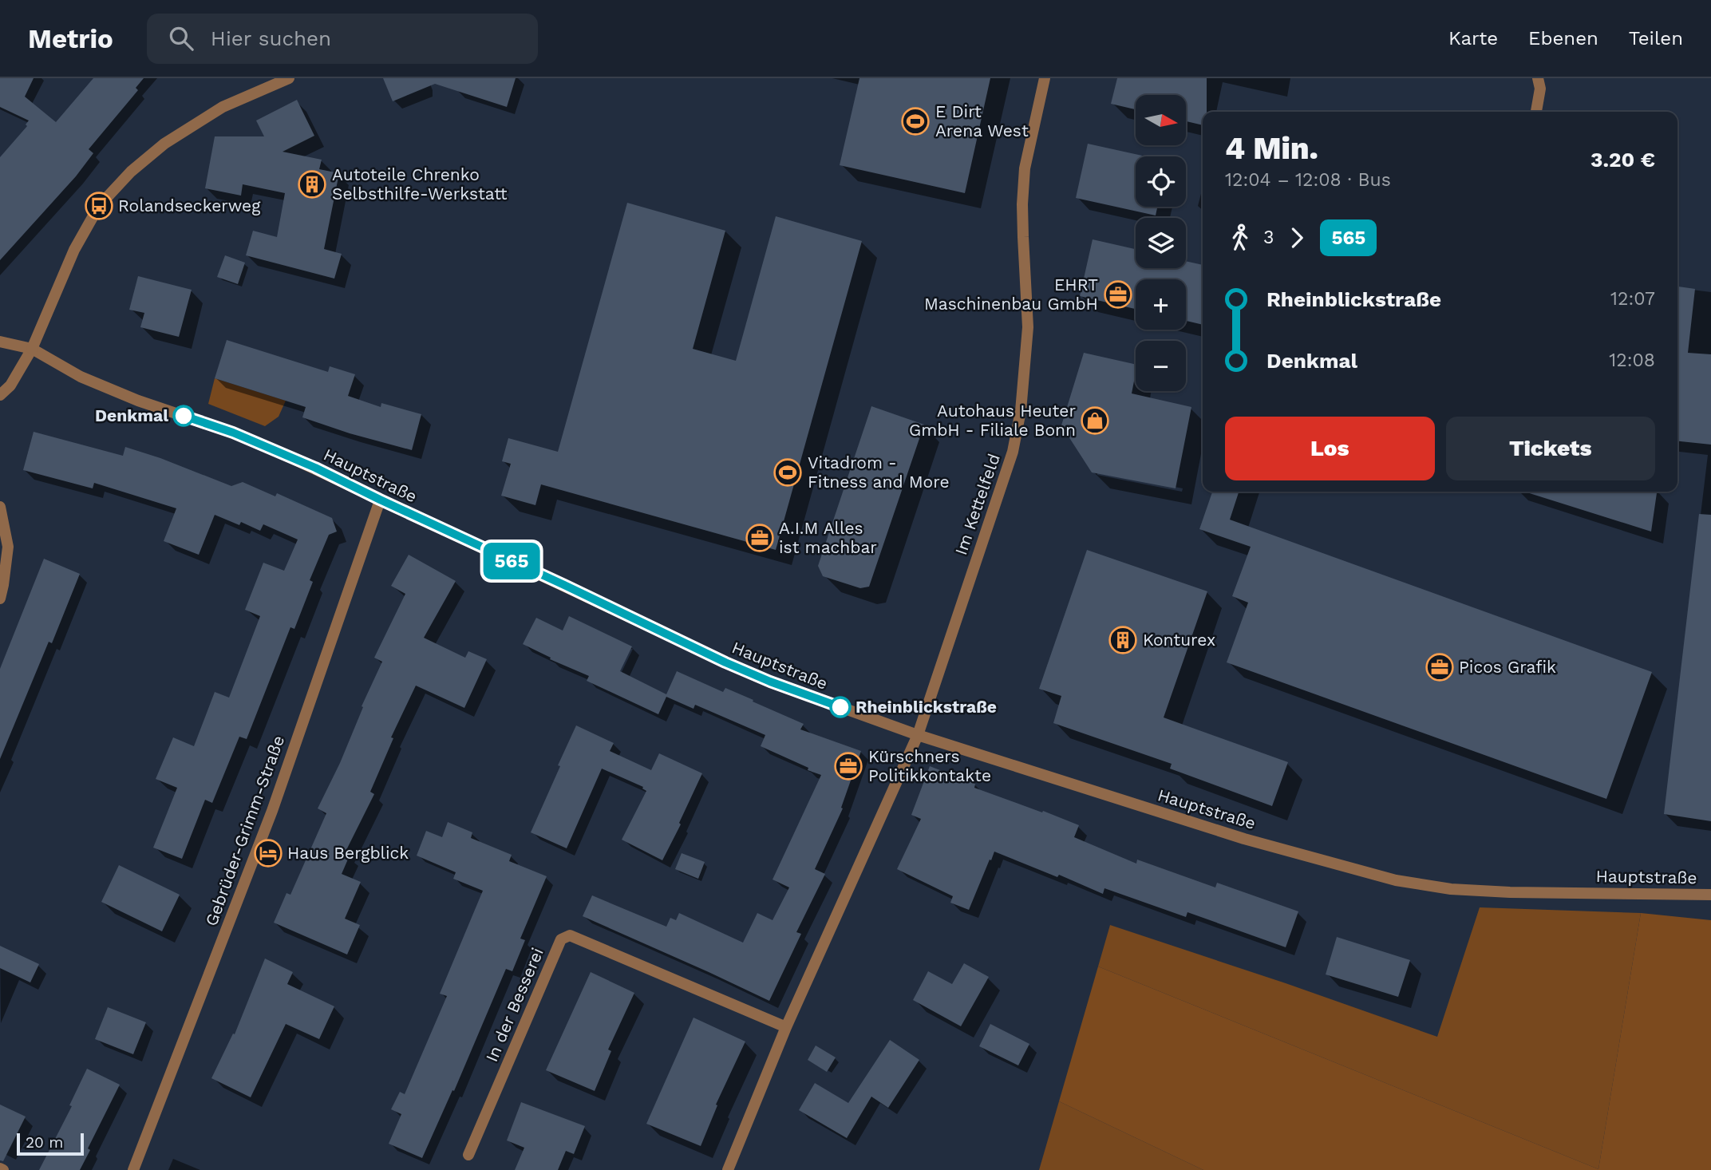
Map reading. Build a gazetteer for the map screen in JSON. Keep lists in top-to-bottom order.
{
  "streets": {
    "street": [
      "Hauptstraße",
      "Im Kettelfeld",
      "Gebrüder-Grimm-Straße",
      "In der Besserei"
    ]
  },
  "crossings": [
    ["Hauptstraße", "Im Kettelfeld"],
    ["Hauptstraße", "Gebrüder-Grimm-Straße"]
  ],
  "places": {
    "sports": ["E Dirt Arena West", "Vitadrom - Fitness and More"],
    "building": ["Autoteile Chrenko Selbsthilfe-Werkstatt", "Konturex"],
    "bus stop": ["Rolandseckerweg"],
    "office": [
      "EHRT Maschinenbau GmbH",
      "A.I.M Alles ist machbar",
      "Picos Grafik",
      "Kürschners Politikkontakte"
    ],
    "other": ["Denkmal", "Rheinblickstraße"],
    "shop": ["Autohaus Heuter GmbH - Filiale Bonn"],
    "hotel": ["Haus Bergblick"]
  },
  "lines": ["bus line 565"],
  "scale_bar": "20 m",
  "north": "right",
  "page": {
    "header": "Metrio",
    "search": "Hier suchen",
    "nav": ["Karte", "Ebenen", "Teilen"],
    "on_map": "565",
    "map_buttons": ["+", "−"],
    "heading": ["4 Min.", "12:04 – 12:08 · Bus", "3.20 €"],
    "legs": ["3", "565"],
    "list": [
      {
        "name": "Rheinblickstraße",
        "value": "12:07"
      },
      {
        "name": "Denkmal",
        "value": "12:08"
      }
    ],
    "buttons": ["Los", "Tickets"],
    "scale": "20 m"
  }
}
